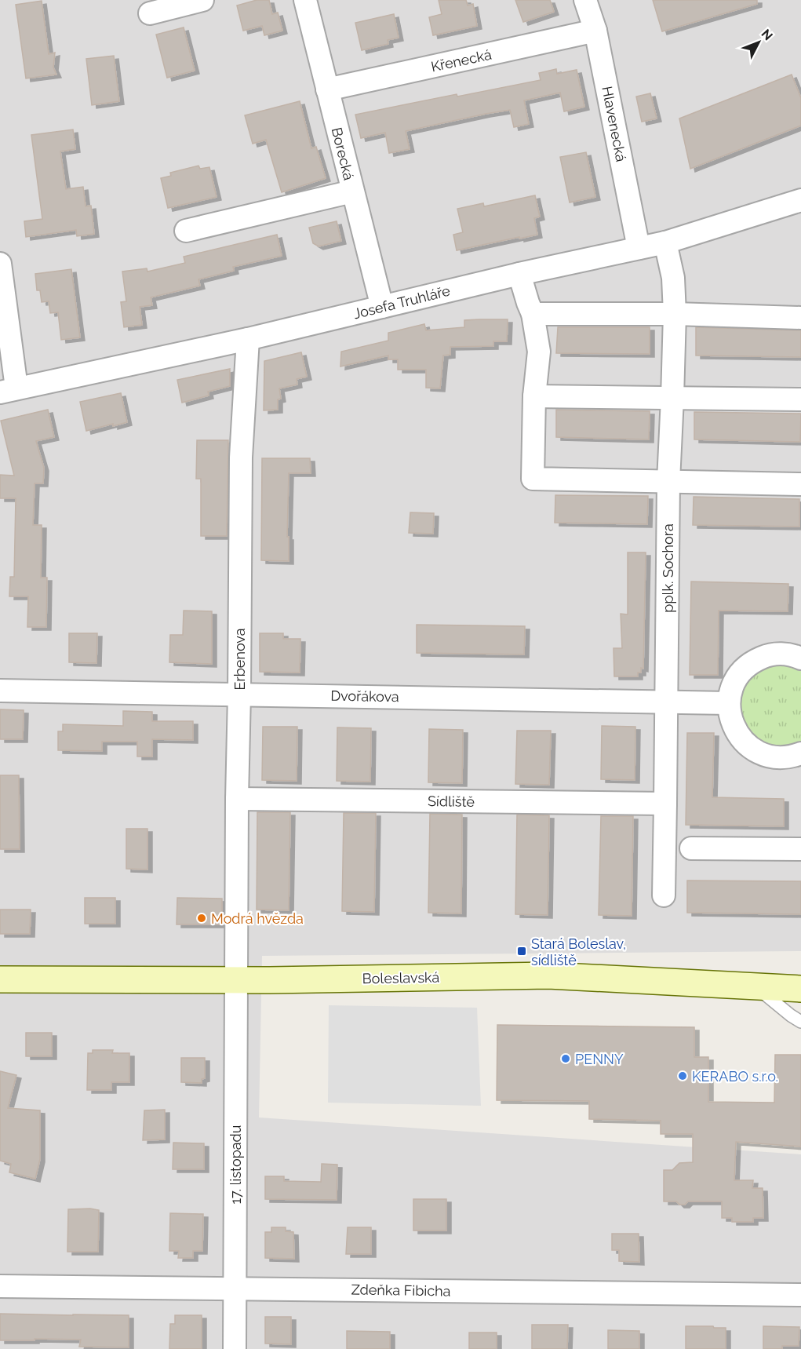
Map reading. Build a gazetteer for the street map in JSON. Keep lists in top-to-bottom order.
{
  "streets": {
    "main road": ["Boleslavská"],
    "street": [
      "Křenecká",
      "Hlavenecká",
      "Borecká",
      "Josefa Truhláře",
      "pplk. Sochora",
      "Erbenova",
      "Dvořákova",
      "Sídliště",
      "17. listopadu",
      "Zdeňka Fibicha"
    ]
  },
  "crossings": [
    ["Křenecká", "Hlavenecká"],
    ["Křenecká", "Borecká"],
    ["Hlavenecká", "Josefa Truhláře"],
    ["Borecká", "Josefa Truhláře"],
    ["Josefa Truhláře", "pplk. Sochora"],
    ["Josefa Truhláře", "Erbenova"],
    ["pplk. Sochora", "Dvořákova"],
    ["pplk. Sochora", "Sídliště"],
    ["Erbenova", "Dvořákova"],
    ["Erbenova", "Sídliště"],
    ["Erbenova", "Boleslavská"],
    ["Erbenova", "17. listopadu"],
    ["Boleslavská", "17. listopadu"],
    ["17. listopadu", "Zdeňka Fibicha"]
  ],
  "places": {
    "other": ["Modrá hvězda", "PENNY", "KERABO s.r.o."],
    "transit": ["Stará Boleslav, sídliště"]
  },
  "north": "top right"
}
